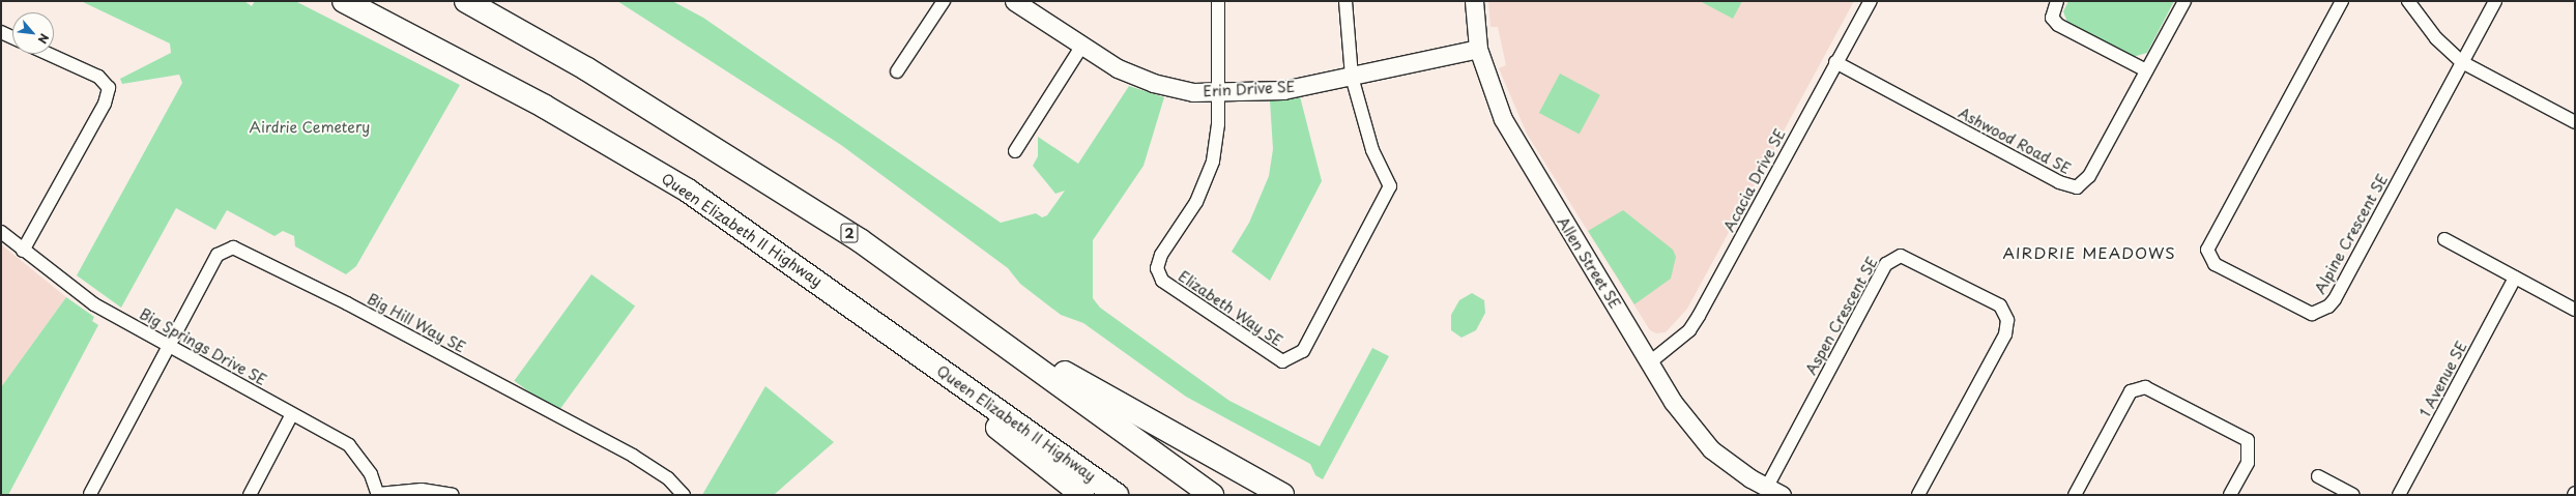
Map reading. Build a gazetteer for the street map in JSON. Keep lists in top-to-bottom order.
{
  "streets": {
    "highway": ["Queen Elizabeth II Highway", "2"],
    "street": [
      "Erin Drive SE",
      "Ashwood Road SE",
      "Acacia Drive SE",
      "Alpine Crescent SE",
      "Allen Street SE",
      "Elizabeth Way SE",
      "Aspen Crescent SE",
      "Big Hill Way SE",
      "Big Springs Drive SE",
      "1 Avenue SE"
    ]
  },
  "crossings": [
    ["Erin Drive SE", "Allen Street SE"],
    ["Erin Drive SE", "Elizabeth Way SE"],
    ["Ashwood Road SE", "Acacia Drive SE"],
    ["Acacia Drive SE", "Allen Street SE"],
    ["Allen Street SE", "Aspen Crescent SE"],
    ["Big Hill Way SE", "Big Springs Drive SE"]
  ],
  "districts": ["AIRDRIE MEADOWS"],
  "parks": ["Airdrie Cemetery"],
  "north": "bottom right"
}
